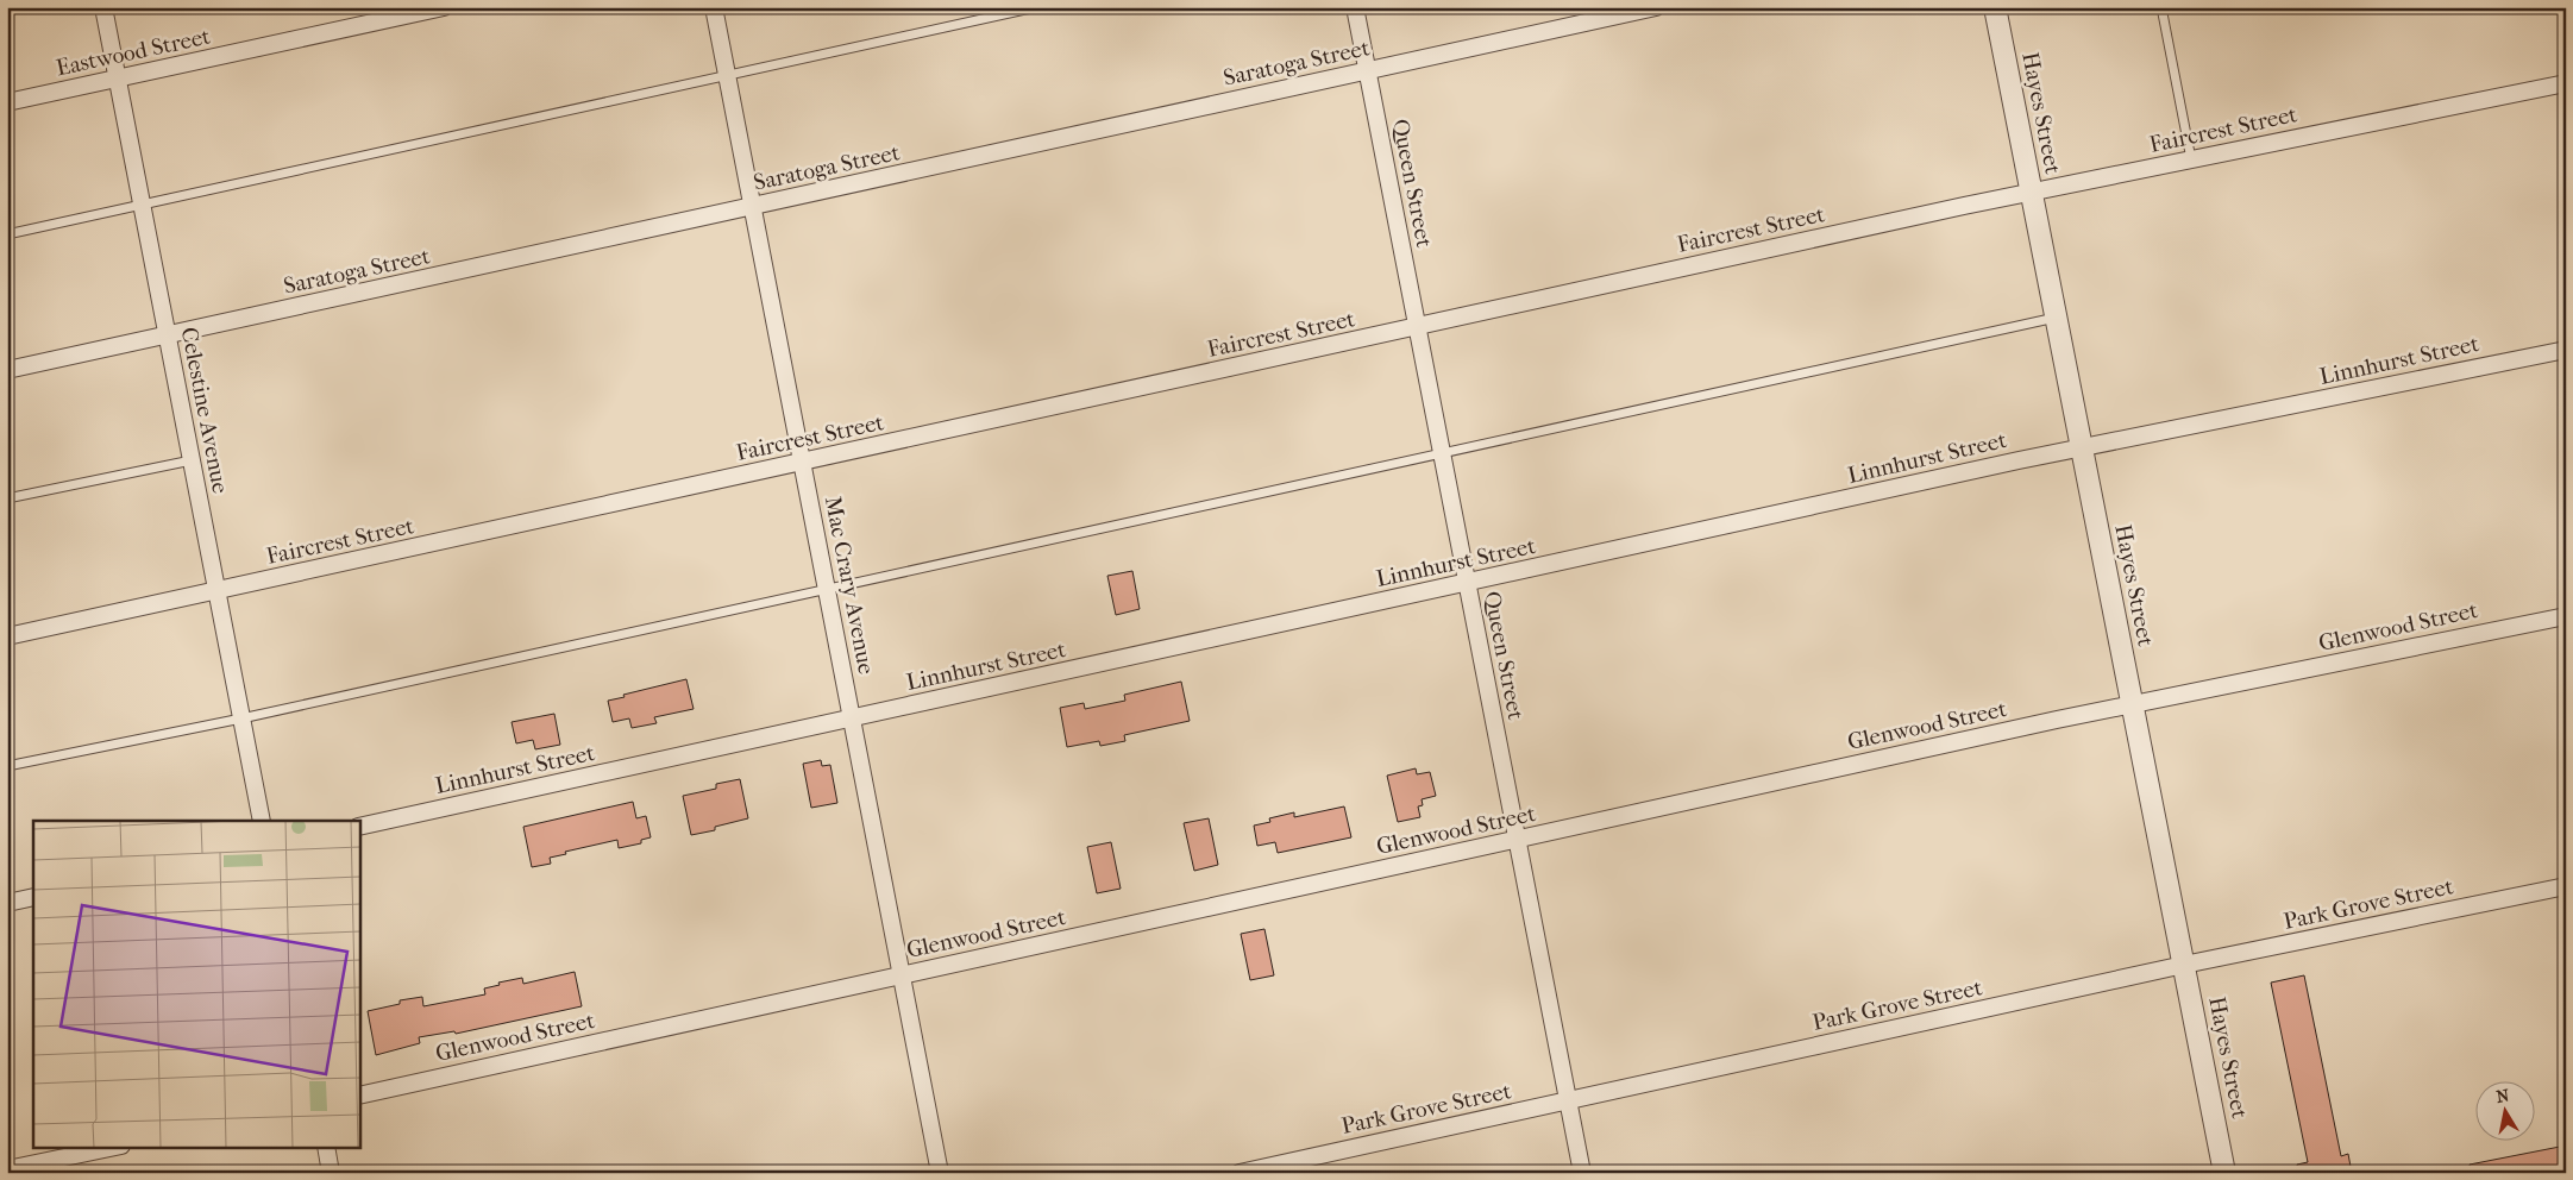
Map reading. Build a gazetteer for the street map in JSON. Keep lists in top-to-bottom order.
{
  "streets": {
    "street": [
      "Eastwood Street",
      "Saratoga Street",
      "Hayes Street",
      "Faircrest Street",
      "Queen Street",
      "Linnhurst Street",
      "Celestine Avenue",
      "Mac Crary Avenue",
      "Glenwood Street",
      "Park Grove Street"
    ]
  },
  "crossings": [
    ["Eastwood Street", "Celestine Avenue"],
    ["Saratoga Street", "Queen Street"],
    ["Saratoga Street", "Celestine Avenue"],
    ["Saratoga Street", "Mac Crary Avenue"],
    ["Hayes Street", "Faircrest Street"],
    ["Hayes Street", "Linnhurst Street"],
    ["Hayes Street", "Glenwood Street"],
    ["Hayes Street", "Park Grove Street"],
    ["Faircrest Street", "Queen Street"],
    ["Faircrest Street", "Celestine Avenue"],
    ["Faircrest Street", "Mac Crary Avenue"],
    ["Queen Street", "Linnhurst Street"],
    ["Queen Street", "Glenwood Street"],
    ["Queen Street", "Park Grove Street"],
    ["Linnhurst Street", "Mac Crary Avenue"],
    ["Mac Crary Avenue", "Glenwood Street"]
  ],
  "north": "top"
}
